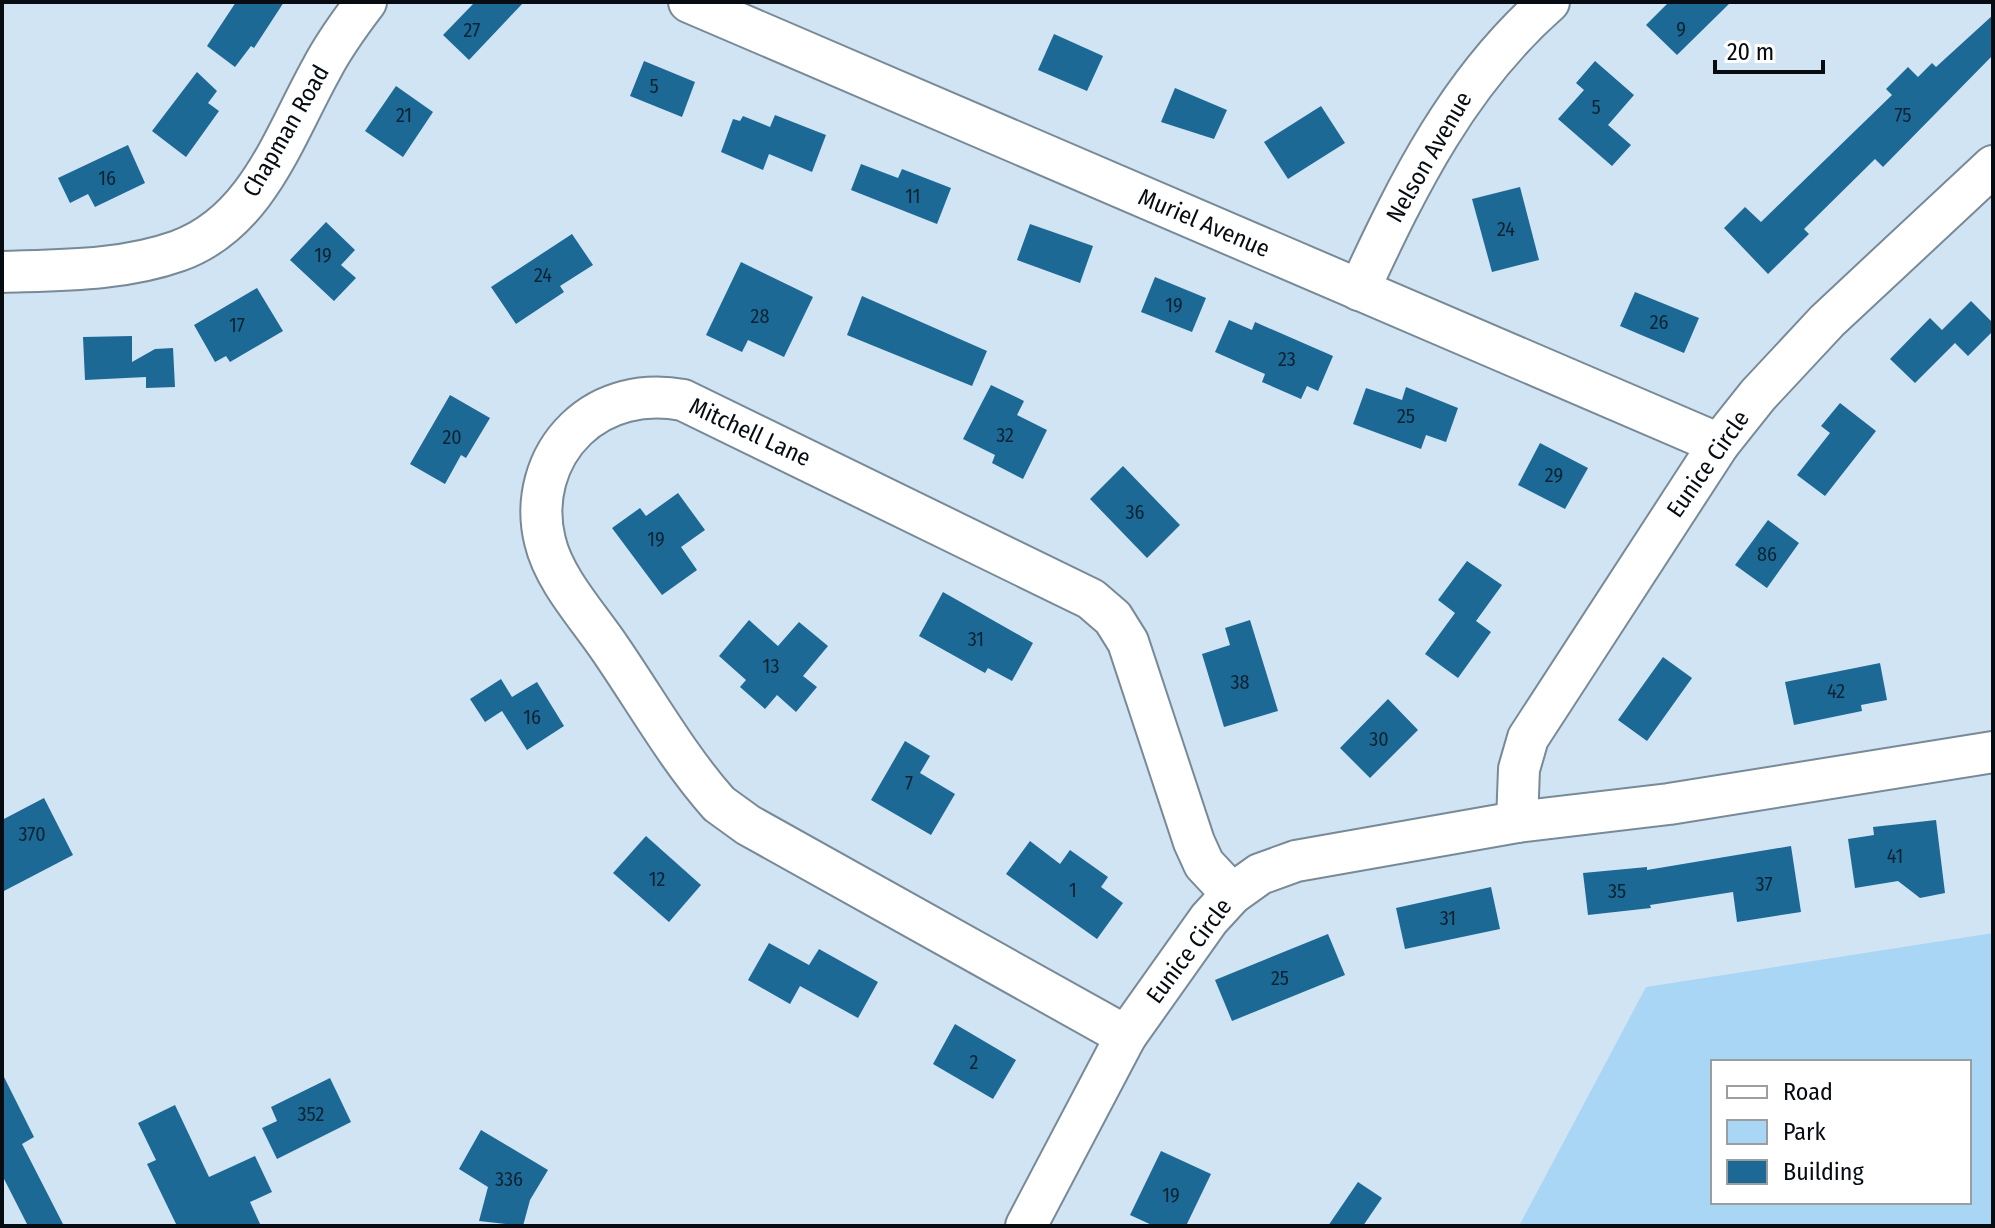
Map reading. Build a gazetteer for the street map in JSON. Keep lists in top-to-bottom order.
{
  "streets": {
    "street": [
      "Chapman Road",
      "Nelson Avenue",
      "Muriel Avenue",
      "Mitchell Lane",
      "Eunice Circle"
    ]
  },
  "crossings": [
    ["Nelson Avenue", "Muriel Avenue"],
    ["Muriel Avenue", "Eunice Circle"],
    ["Mitchell Lane", "Eunice Circle"]
  ],
  "house_numbers": [
    "9",
    "27",
    "5",
    "5",
    "21",
    "75",
    "16",
    "11",
    "24",
    "19",
    "24",
    "19",
    "28",
    "26",
    "17",
    "23",
    "25",
    "32",
    "20",
    "29",
    "36",
    "19",
    "86",
    "31",
    "13",
    "38",
    "42",
    "16",
    "30",
    "7",
    "370",
    "41",
    "12",
    "37",
    "1",
    "35",
    "31",
    "25",
    "2",
    "352",
    "336",
    "19"
  ],
  "legend": ["Road", "Park", "Building"],
  "scale_bar": "20 m"
}
